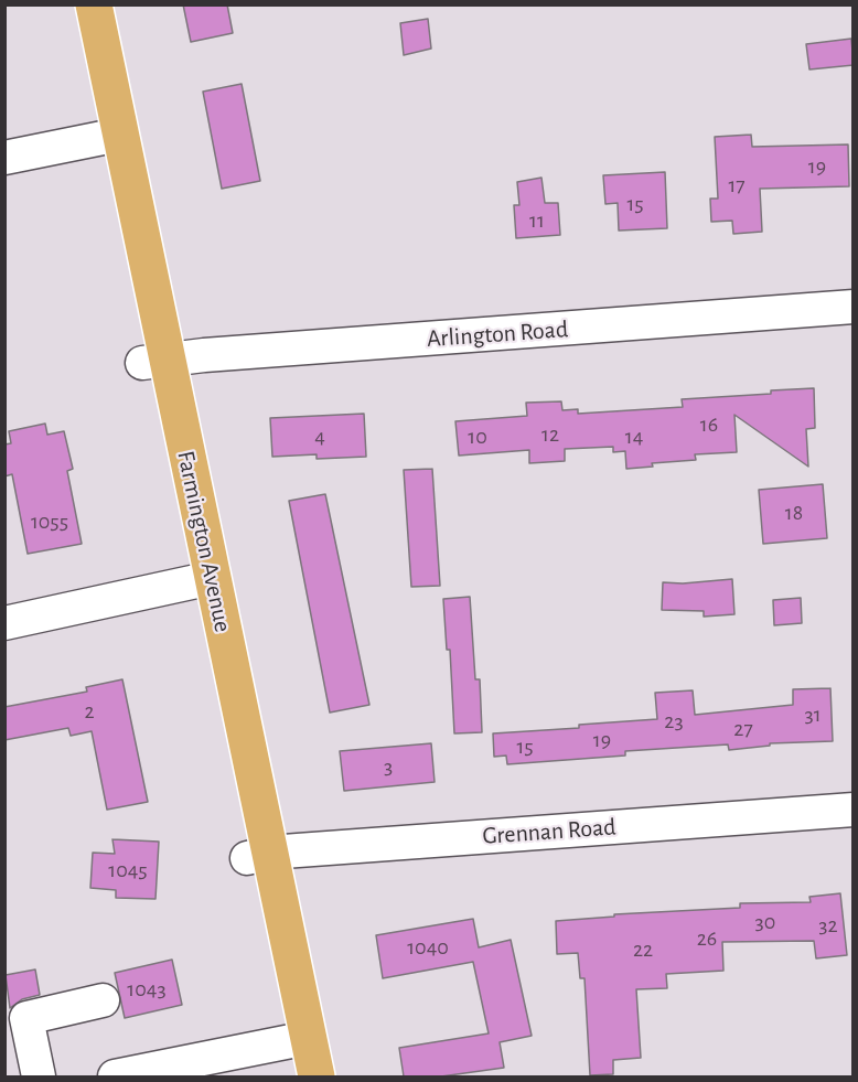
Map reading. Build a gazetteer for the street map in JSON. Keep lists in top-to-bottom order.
{
  "streets": {
    "main road": ["Farmington Avenue"],
    "street": ["Arlington Road", "Grennan Road"]
  },
  "crossings": [
    ["Arlington Road", "Farmington Avenue"],
    ["Farmington Avenue", "Grennan Road"]
  ],
  "house_numbers": [
    "19",
    "17",
    "15",
    "11",
    "16",
    "12",
    "4",
    "10",
    "14",
    "18",
    "1055",
    "2",
    "31",
    "23",
    "27",
    "19",
    "15",
    "3",
    "1045",
    "30",
    "32",
    "26",
    "1040",
    "22",
    "1043"
  ]
}
